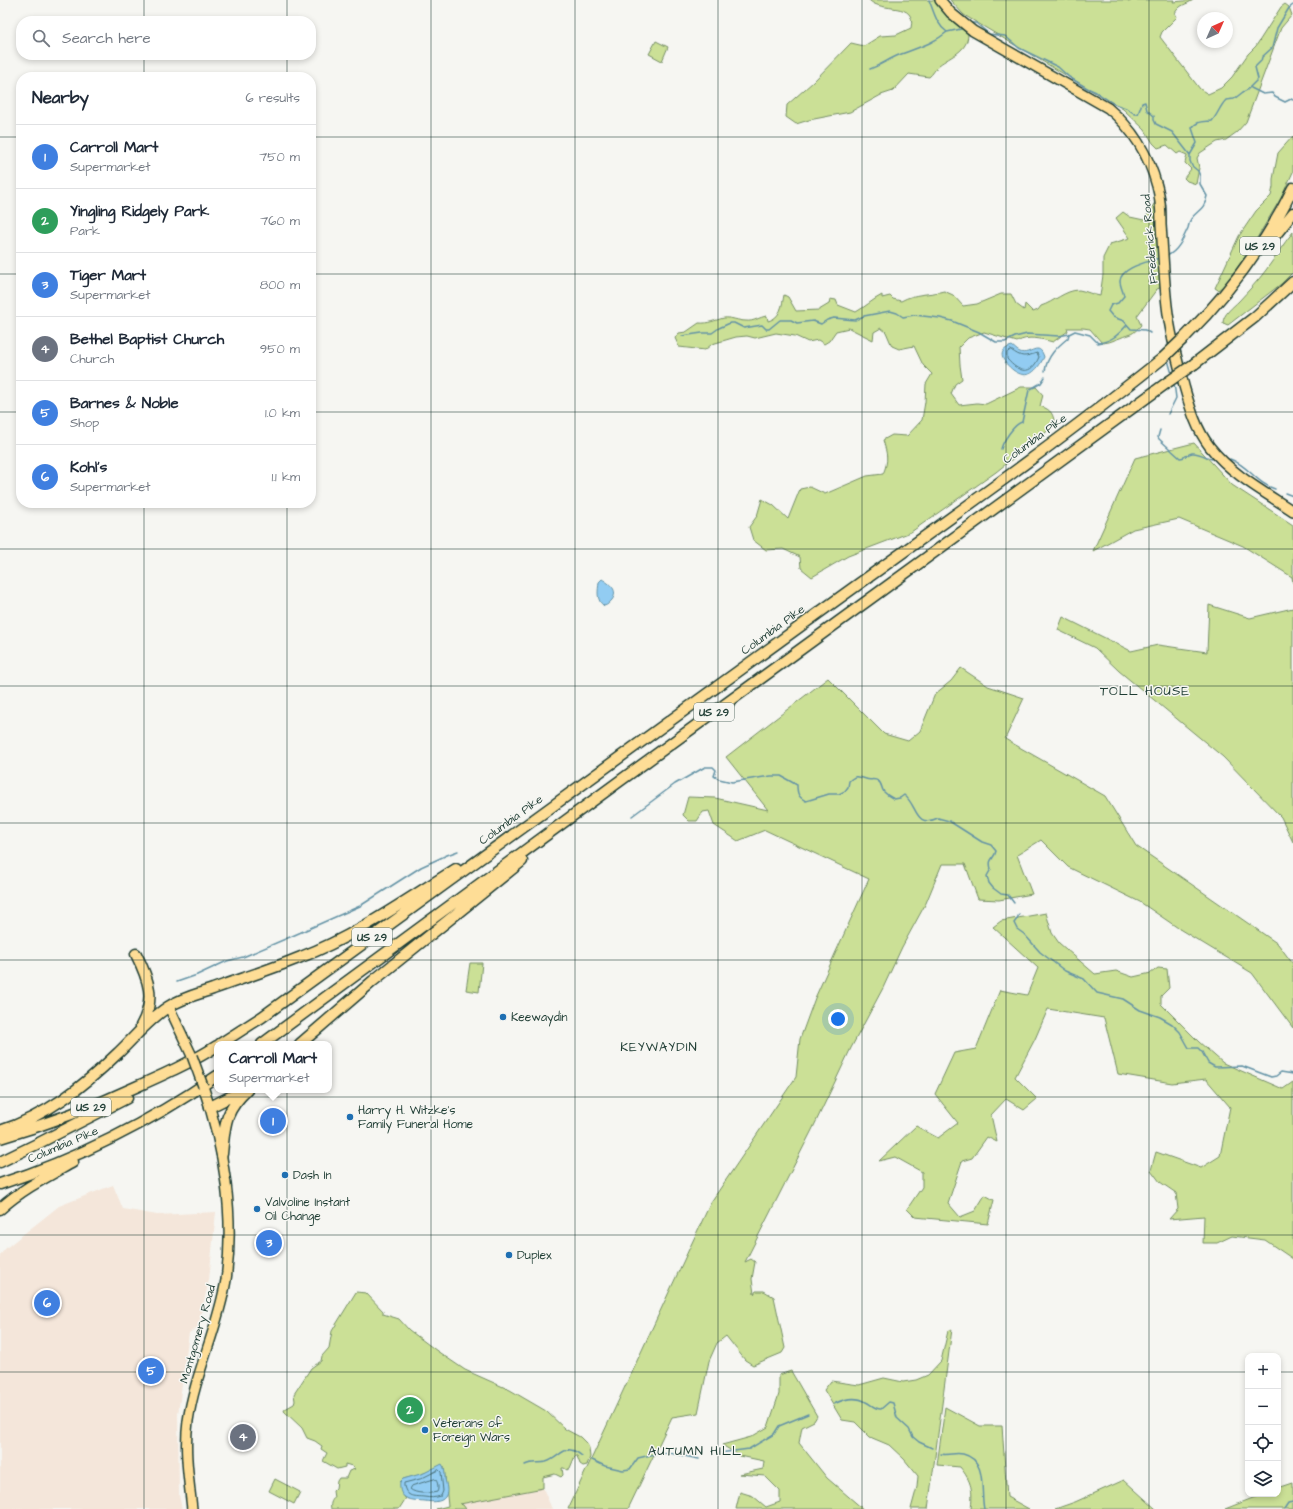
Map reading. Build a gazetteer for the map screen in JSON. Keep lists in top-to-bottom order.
{
  "streets": {
    "highway": ["US 29", "Columbia Pike"],
    "main road": ["Frederick Road", "Montgomery Road"]
  },
  "districts": ["TOLL HOUSE", "KEYWAYDIN", "AUTUMN HILL"],
  "places": [
    "Keewaydin",
    "Harry H. Witzke's Family Funeral Home",
    "Dash In",
    "Valvoline Instant Oil Change",
    "Duplex",
    "Veterans of Foreign Wars"
  ],
  "north": "top right",
  "page": {
    "search": "Search here",
    "heading": ["Nearby", "6 results"],
    "list": [
      {
        "mark": "1",
        "name": "Carroll Mart",
        "note": "Supermarket",
        "value": "750 m"
      },
      {
        "mark": "2",
        "name": "Yingling Ridgely Park",
        "note": "Park",
        "value": "760 m"
      },
      {
        "mark": "3",
        "name": "Tiger Mart",
        "note": "Supermarket",
        "value": "800 m"
      },
      {
        "mark": "4",
        "name": "Bethel Baptist Church",
        "note": "Church",
        "value": "950 m"
      },
      {
        "mark": "5",
        "name": "Barnes & Noble",
        "note": "Shop",
        "value": "1.0 km"
      },
      {
        "mark": "6",
        "name": "Kohl's",
        "note": "Supermarket",
        "value": "1.1 km"
      }
    ],
    "popup": ["Carroll Mart", "Supermarket"],
    "pins": [
      "1",
      "3",
      "6",
      "5",
      "2",
      "4"
    ],
    "map_buttons": ["+", "−"]
  }
}
